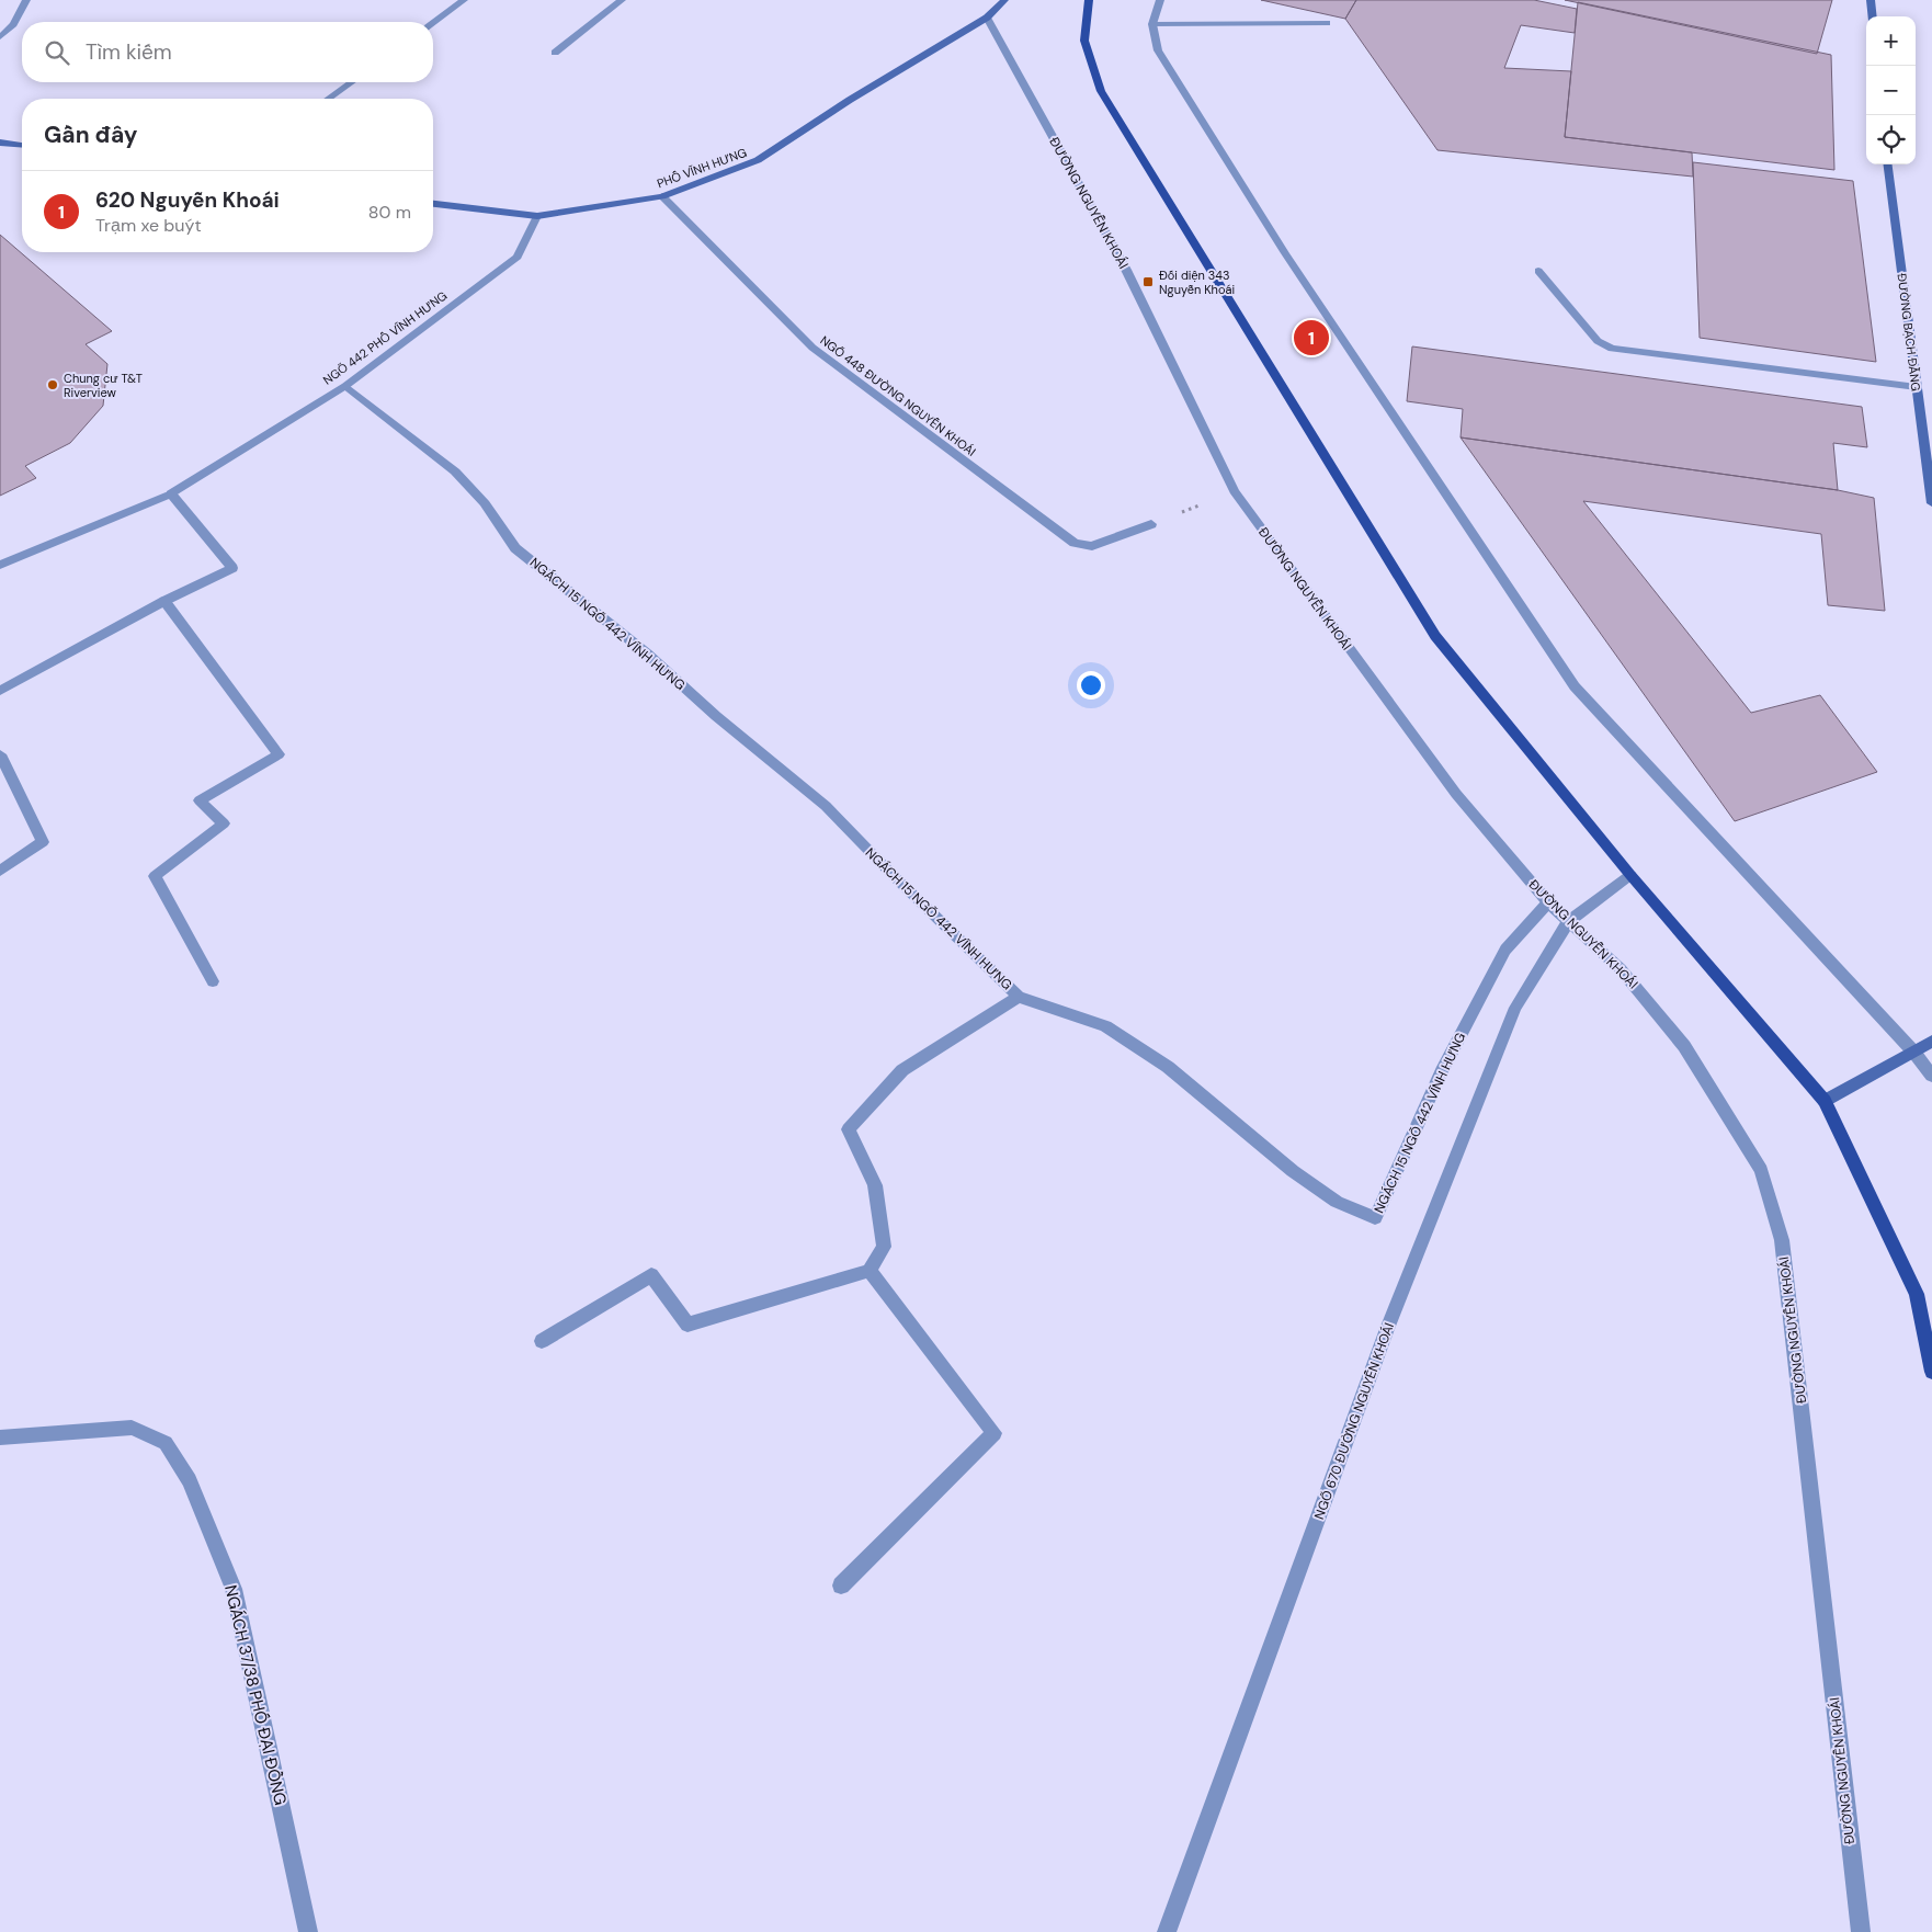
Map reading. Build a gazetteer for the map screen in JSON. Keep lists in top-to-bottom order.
{
  "streets": {
    "main road": ["PHỐ VĨNH HƯNG", "ĐƯỜNG BẠCH ĐẰNG"],
    "street": [
      "ĐƯỜNG NGUYỄN KHOÁI",
      "NGÕ 442 PHỐ VĨNH HƯNG",
      "NGÕ 448 ĐƯỜNG NGUYỄN KHOÁI",
      "NGÁCH 15 NGÕ 442 VĨNH HƯNG",
      "NGÕ 670 ĐƯỜNG NGUYỄN KHOÁI",
      "NGÁCH 37/38 PHỐ ĐẠI ĐỒNG"
    ]
  },
  "crossings": [
    ["PHỐ VĨNH HƯNG", "ĐƯỜNG NGUYỄN KHOÁI"],
    ["PHỐ VĨNH HƯNG", "NGÕ 442 PHỐ VĨNH HƯNG"],
    ["PHỐ VĨNH HƯNG", "NGÕ 448 ĐƯỜNG NGUYỄN KHOÁI"],
    ["ĐƯỜNG NGUYỄN KHOÁI", "NGÁCH 15 NGÕ 442 VĨNH HƯNG"],
    ["ĐƯỜNG NGUYỄN KHOÁI", "NGÕ 670 ĐƯỜNG NGUYỄN KHOÁI"],
    ["NGÕ 442 PHỐ VĨNH HƯNG", "NGÁCH 15 NGÕ 442 VĨNH HƯNG"]
  ],
  "places": {
    "transit": ["Đối diện 343 Nguyễn Khoái"],
    "other": ["Chung cư T&T Riverview"]
  },
  "page": {
    "map_buttons": ["+", "−"],
    "search": "Tìm kiếm",
    "heading": "Gần đây",
    "list": [
      {
        "mark": "1",
        "name": "620 Nguyễn Khoái",
        "note": "Trạm xe buýt",
        "value": "80 m"
      }
    ],
    "pins": "1"
  }
}
